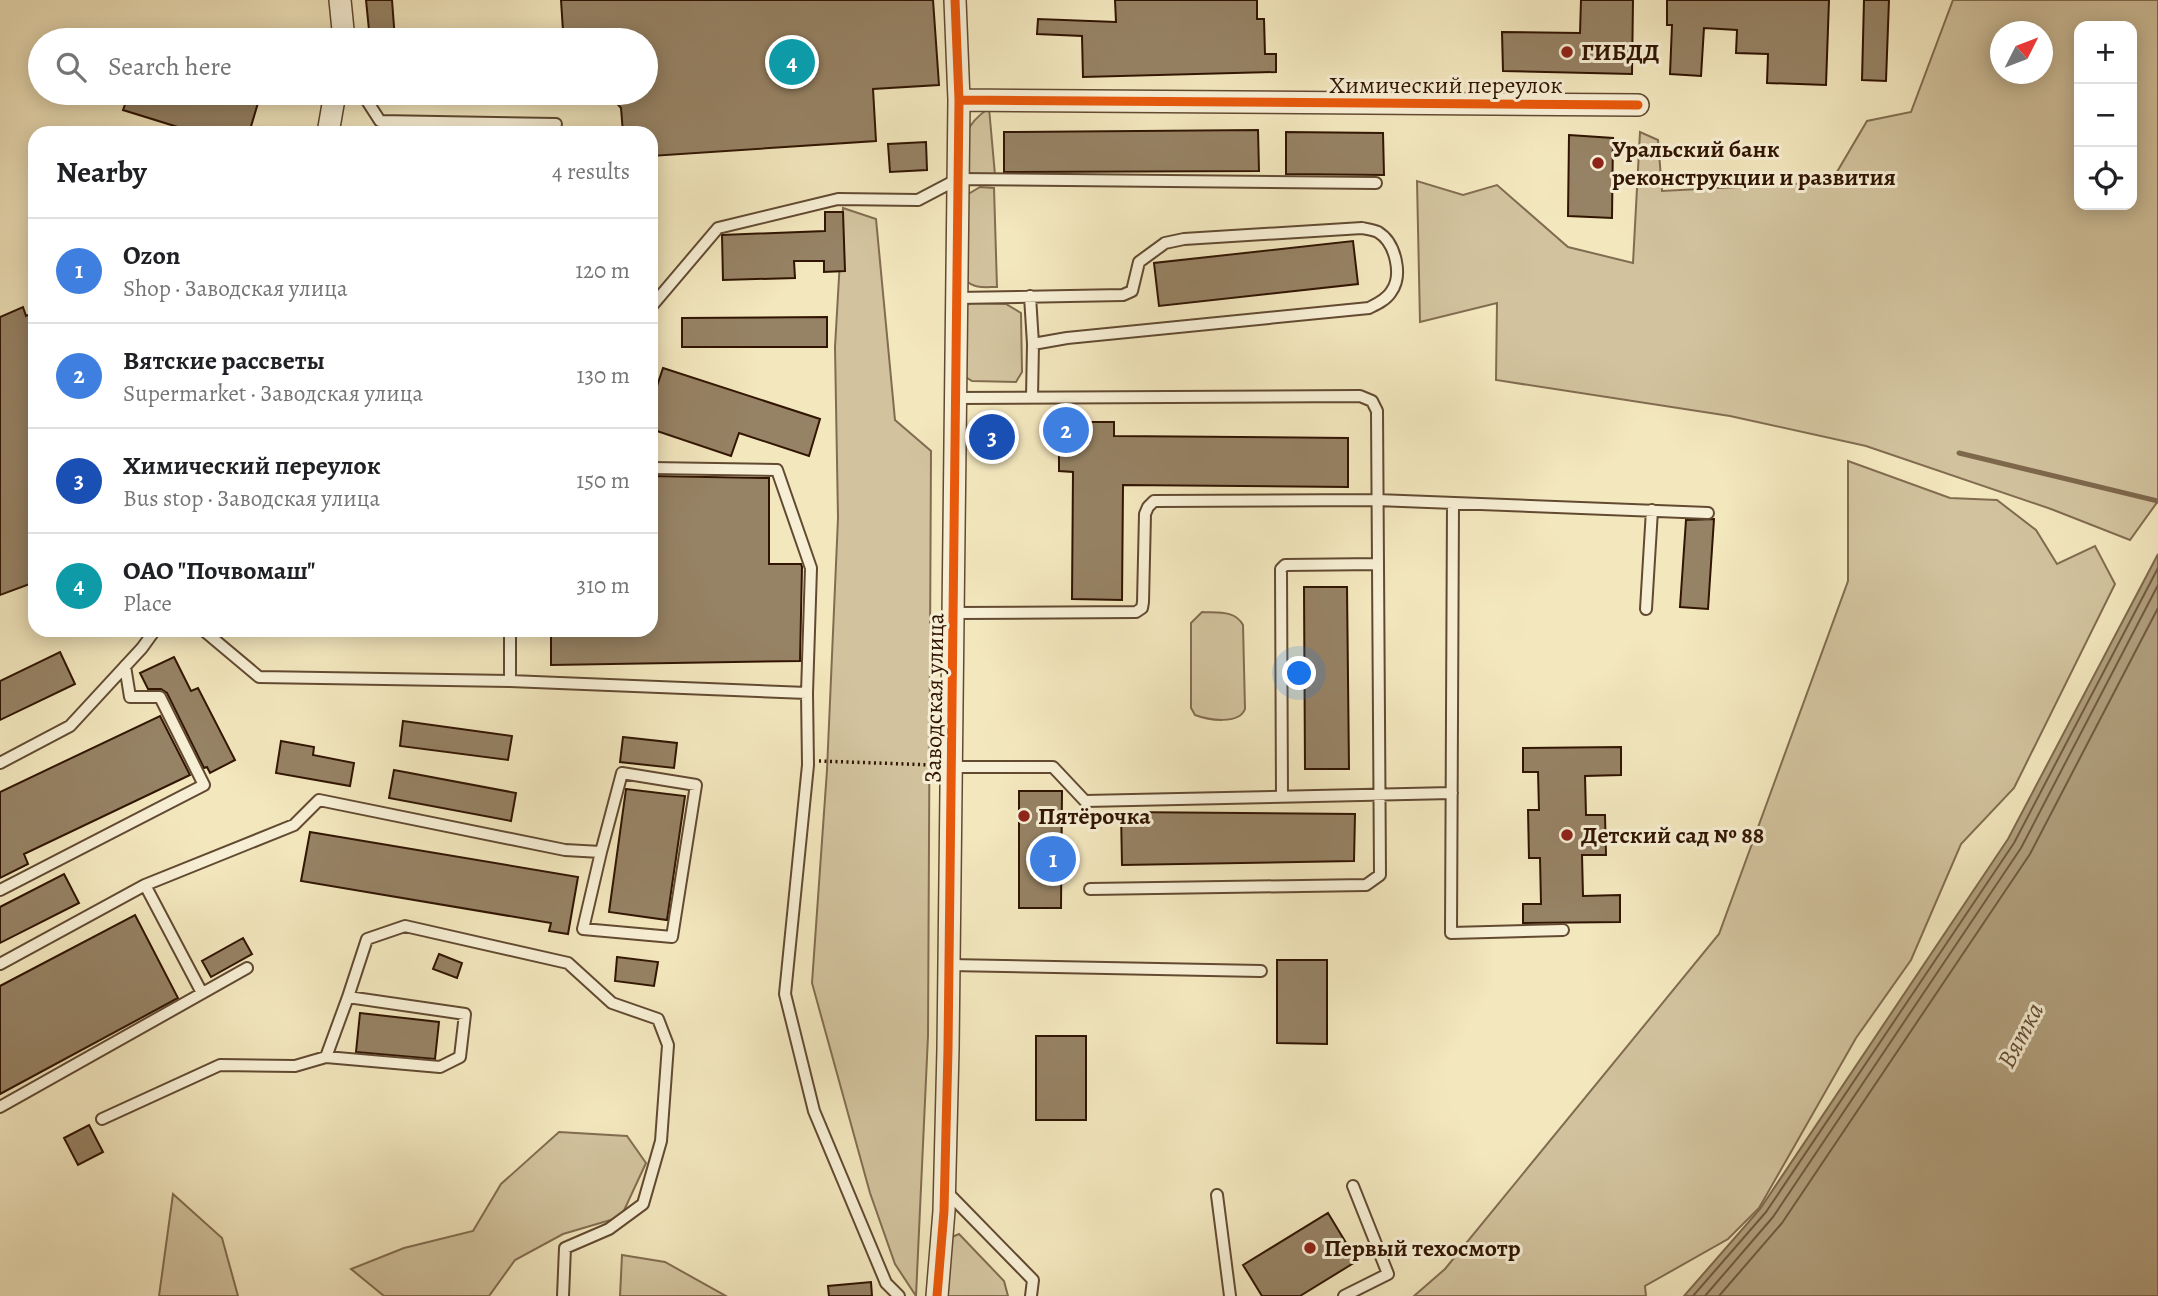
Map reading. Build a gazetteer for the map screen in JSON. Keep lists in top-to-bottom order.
{
  "streets": {
    "street": ["Химический переулок", "Заводская улица"]
  },
  "crossings": [
    ["Химический переулок", "Заводская улица"]
  ],
  "water": ["Вятка"],
  "places": [
    "ГИБДД",
    "Уральский банк реконструкции и развития",
    "Пятёрочка",
    "Детский сад № 88",
    "Первый техосмотр"
  ],
  "north": "top right",
  "page": {
    "map_buttons": ["+", "−"],
    "search": "Search here",
    "pins": [
      "4",
      "2",
      "3",
      "1"
    ],
    "heading": ["Nearby", "4 results"],
    "list": [
      {
        "mark": "1",
        "name": "Ozon",
        "note": "Shop · Заводская улица",
        "value": "120 m"
      },
      {
        "mark": "2",
        "name": "Вятские рассветы",
        "note": "Supermarket · Заводская улица",
        "value": "130 m"
      },
      {
        "mark": "3",
        "name": "Химический переулок",
        "note": "Bus stop · Заводская улица",
        "value": "150 m"
      },
      {
        "mark": "4",
        "name": "ОАО \"Почвомаш\"",
        "note": "Place",
        "value": "310 m"
      }
    ]
  }
}
